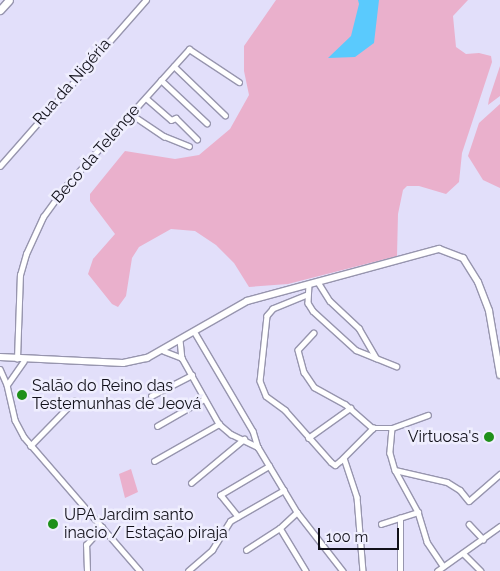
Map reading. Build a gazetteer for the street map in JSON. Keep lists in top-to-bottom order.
{
  "streets": {
    "street": ["Rua da Nigéria", "Beco da Telenge"]
  },
  "places": ["Salão do Reino das Testemunhas de Jeová", "Virtuosa's", "UPA Jardim santo inacio / Estação piraja"],
  "scale_bar": "100 m"
}
